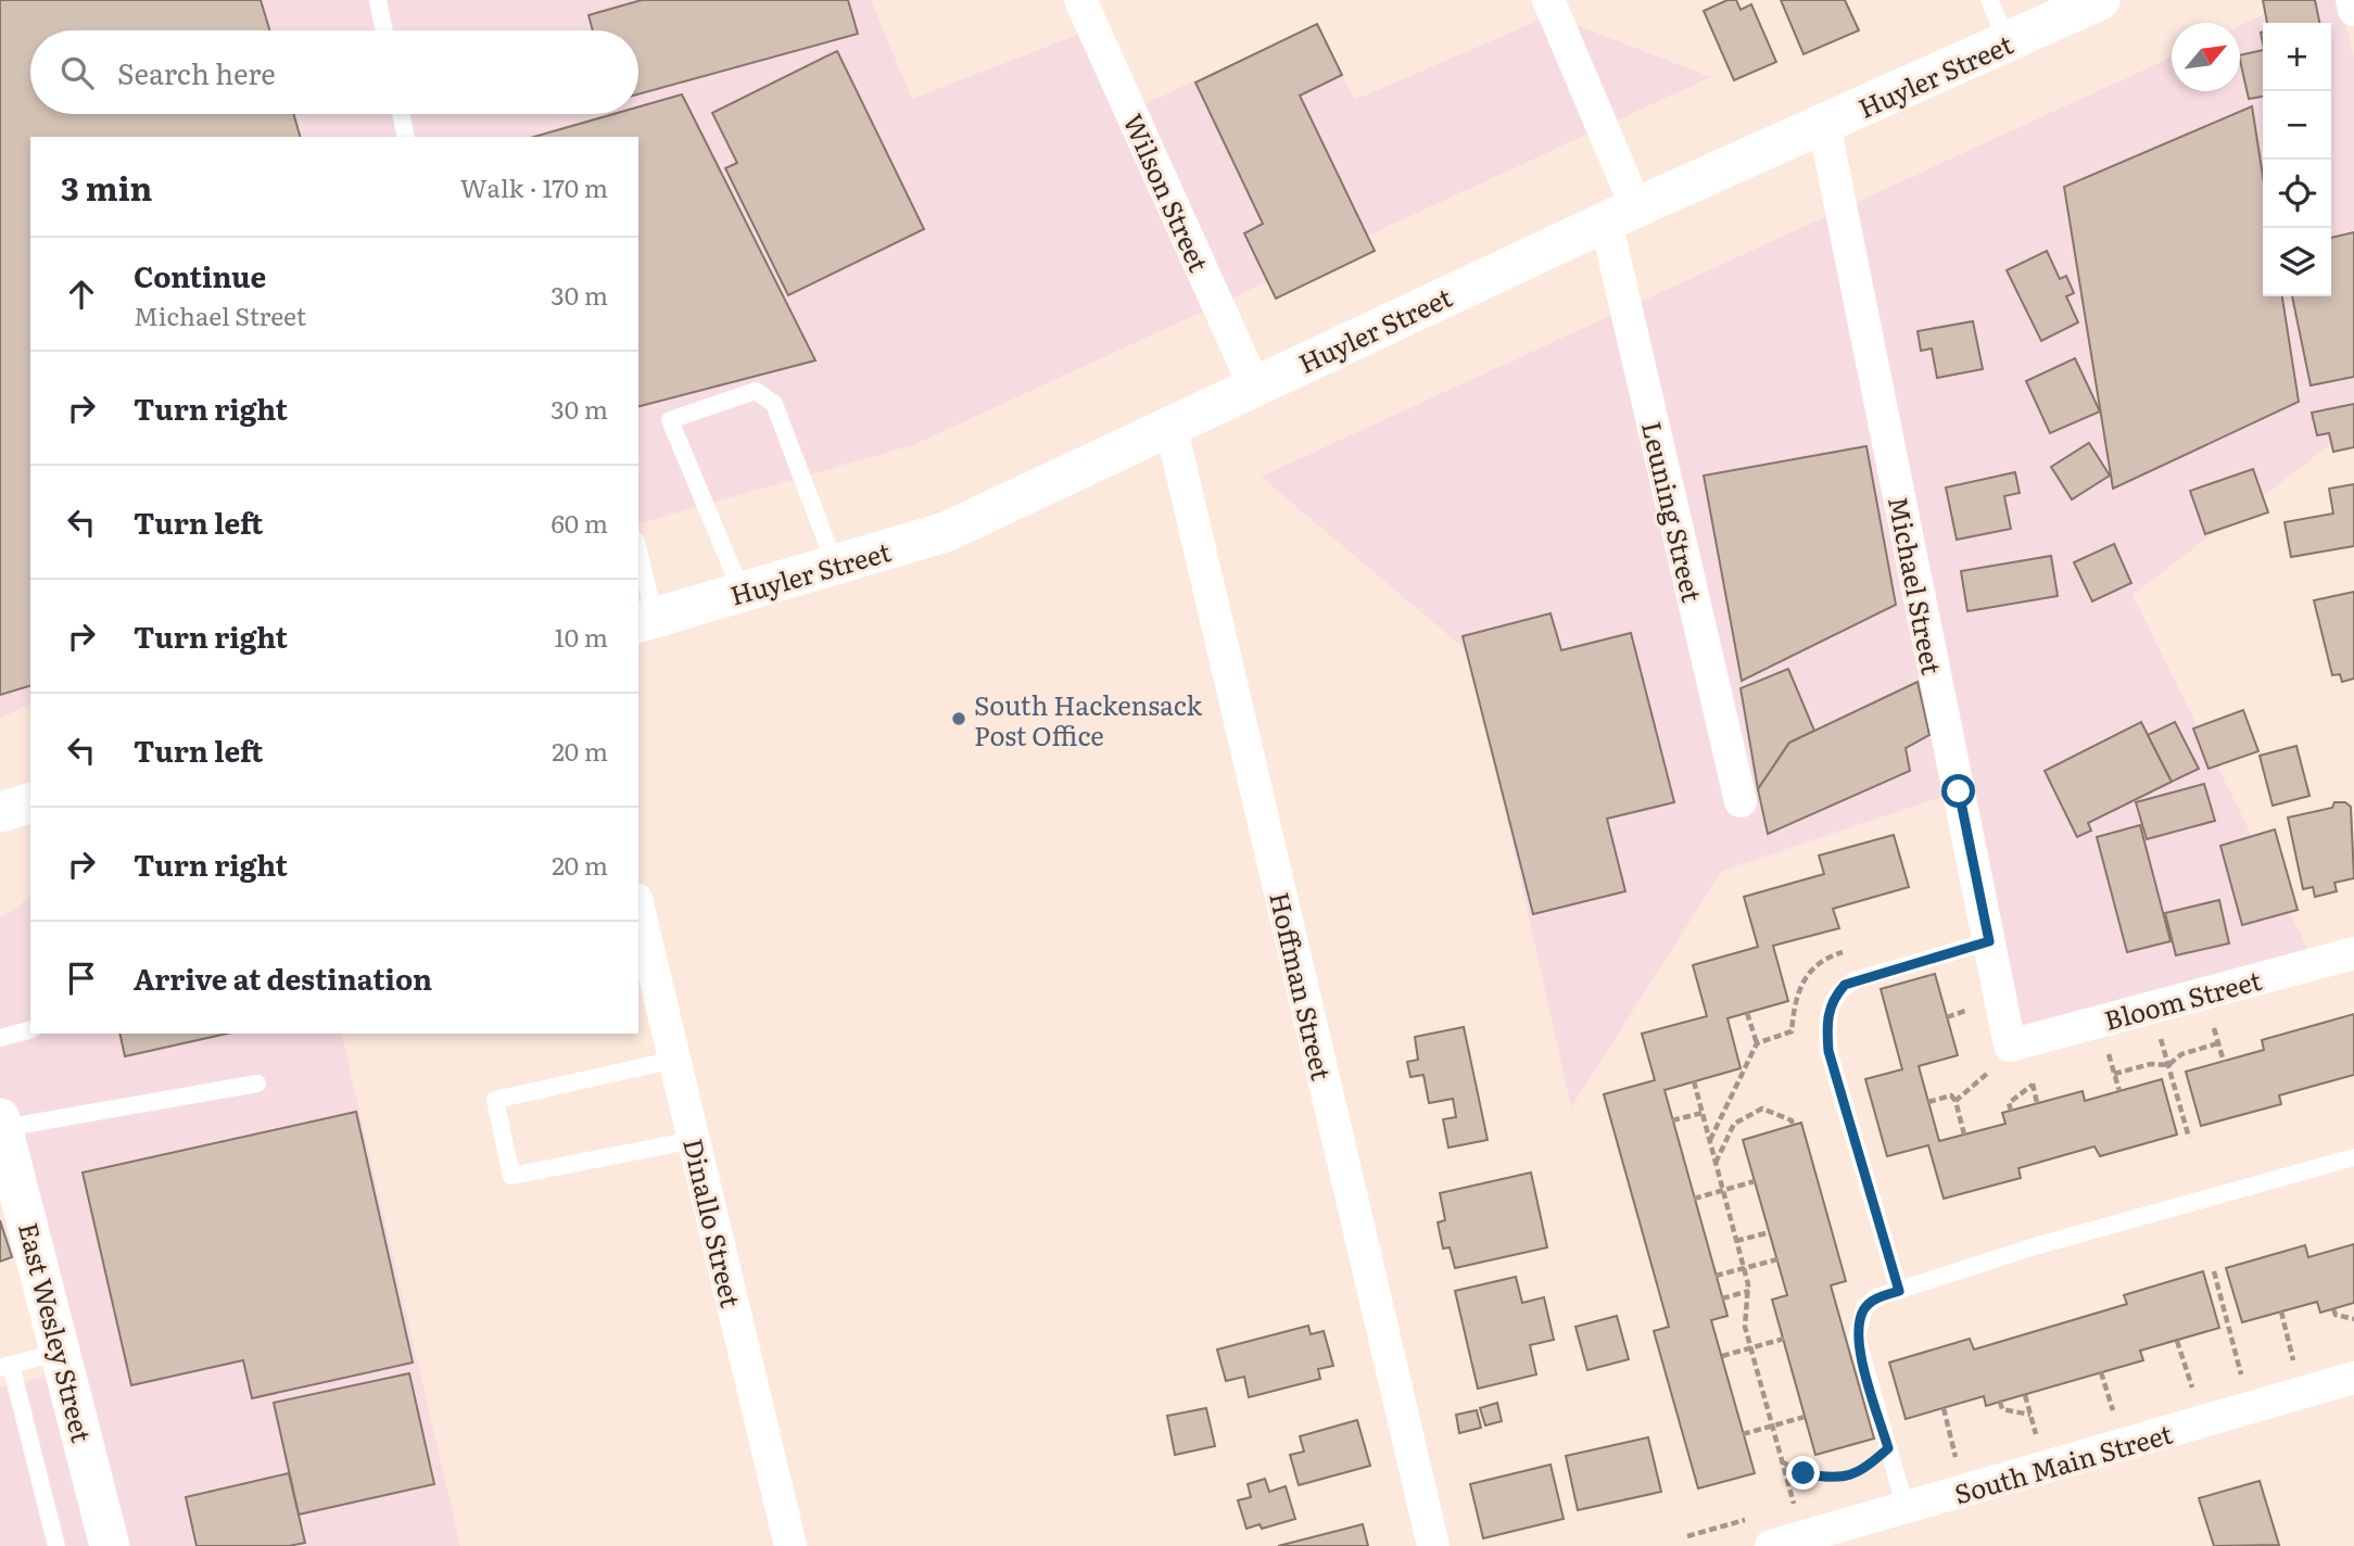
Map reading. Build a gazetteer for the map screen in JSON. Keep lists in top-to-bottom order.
{
  "streets": {
    "street": [
      "Huyler Street",
      "Wilson Street",
      "Leuning Street",
      "Michael Street",
      "Hoffman Street",
      "Bloom Street",
      "Dinallo Street",
      "East Wesley Street",
      "South Main Street"
    ]
  },
  "crossings": [
    ["Huyler Street", "Wilson Street"],
    ["Huyler Street", "Leuning Street"],
    ["Huyler Street", "Michael Street"],
    ["Huyler Street", "Hoffman Street"],
    ["Michael Street", "Bloom Street"]
  ],
  "places": ["South Hackensack Post Office"],
  "north": "top right",
  "page": {
    "map_buttons": ["+", "−"],
    "search": "Search here",
    "heading": ["3 min", "Walk · 170 m"],
    "list": [
      ["Continue", "Michael Street", "30 m"],
      ["Turn right", "30 m"],
      ["Turn left", "60 m"],
      ["Turn right", "10 m"],
      ["Turn left", "20 m"],
      ["Turn right", "20 m"],
      "Arrive at destination"
    ]
  }
}
